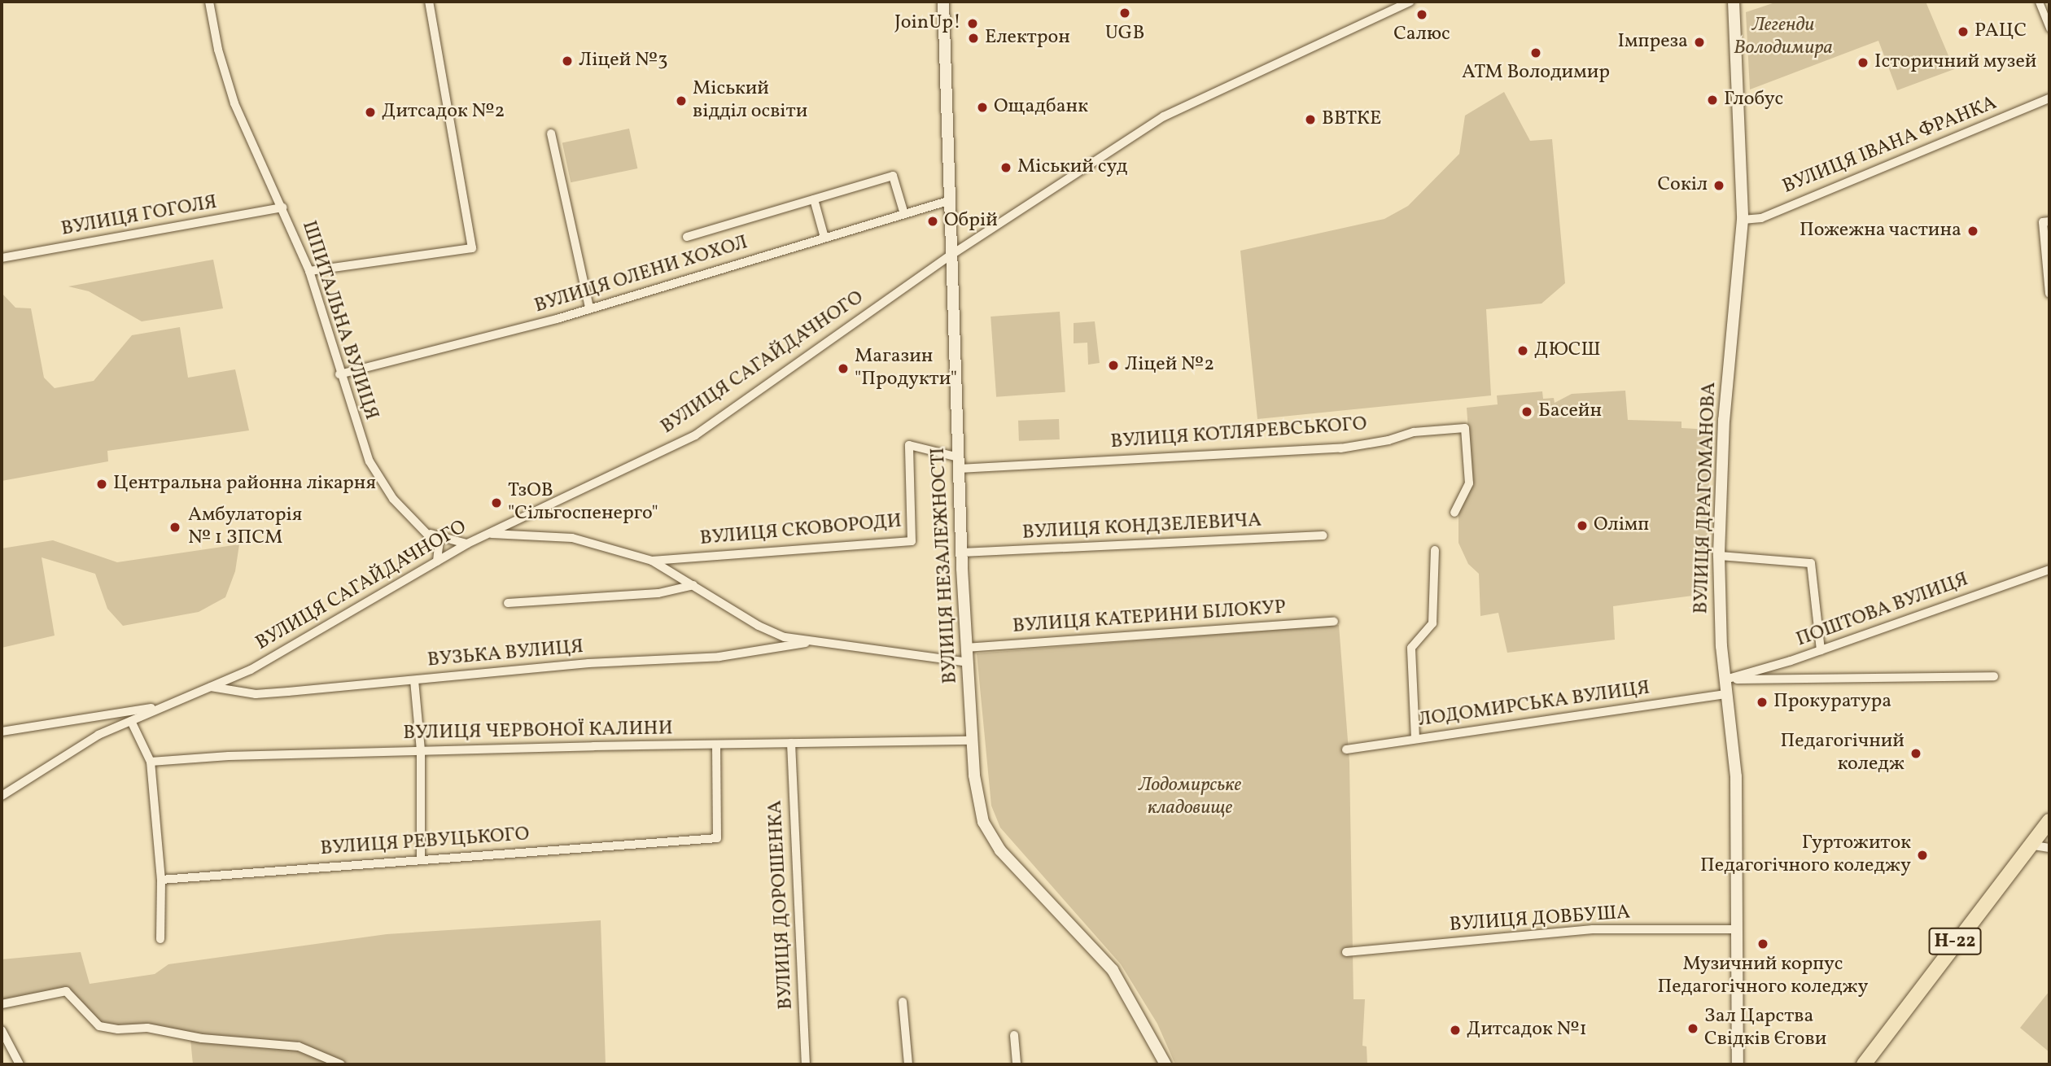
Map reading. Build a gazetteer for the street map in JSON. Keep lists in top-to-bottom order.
{
  "streets": {
    "main road": ["Н-22"],
    "street": [
      "ВУЛИЦЯ ІВАНА ФРАНКА",
      "ВУЛИЦЯ ГОГОЛЯ",
      "ВУЛИЦЯ ОЛЕНИ ХОХОЛ",
      "ШПИТАЛЬНА ВУЛИЦЯ",
      "ВУЛИЦЯ САГАЙДАЧНОГО",
      "ВУЛИЦЯ КОТЛЯРЕВСЬКОГО",
      "ВУЛИЦЯ ДРАГОМАНОВА",
      "ВУЛИЦЯ КОНДЗЕЛЕВИЧА",
      "ВУЛИЦЯ СКОВОРОДИ",
      "ВУЛИЦЯ НЕЗАЛЕЖНОСТІ",
      "ПОШТОВА ВУЛИЦЯ",
      "ВУЛИЦЯ КАТЕРИНИ БІЛОКУР",
      "ВУЗЬКА ВУЛИЦЯ",
      "ЛОДОМИРСЬКА ВУЛИЦЯ",
      "ВУЛИЦЯ ЧЕРВОНОЇ КАЛИНИ",
      "ВУЛИЦЯ РЕВУЦЬКОГО",
      "ВУЛИЦЯ ДОРОШЕНКА",
      "ВУЛИЦЯ ДОВБУША"
    ]
  },
  "crossings": [
    ["ВУЛИЦЯ ІВАНА ФРАНКА", "ВУЛИЦЯ ДРАГОМАНОВА"],
    ["ВУЛИЦЯ ГОГОЛЯ", "ШПИТАЛЬНА ВУЛИЦЯ"],
    ["ВУЛИЦЯ ОЛЕНИ ХОХОЛ", "ШПИТАЛЬНА ВУЛИЦЯ"],
    ["ВУЛИЦЯ ОЛЕНИ ХОХОЛ", "ВУЛИЦЯ НЕЗАЛЕЖНОСТІ"],
    ["ШПИТАЛЬНА ВУЛИЦЯ", "ВУЛИЦЯ САГАЙДАЧНОГО"],
    ["ВУЛИЦЯ САГАЙДАЧНОГО", "ВУЛИЦЯ НЕЗАЛЕЖНОСТІ"],
    ["ВУЛИЦЯ САГАЙДАЧНОГО", "ВУЗЬКА ВУЛИЦЯ"],
    ["ВУЛИЦЯ КОТЛЯРЕВСЬКОГО", "ВУЛИЦЯ СКОВОРОДИ"],
    ["ВУЛИЦЯ КОТЛЯРЕВСЬКОГО", "ВУЛИЦЯ НЕЗАЛЕЖНОСТІ"],
    ["ВУЛИЦЯ ДРАГОМАНОВА", "ПОШТОВА ВУЛИЦЯ"],
    ["ВУЛИЦЯ ДРАГОМАНОВА", "ЛОДОМИРСЬКА ВУЛИЦЯ"],
    ["ВУЛИЦЯ ДРАГОМАНОВА", "ВУЛИЦЯ ДОВБУША"],
    ["ВУЛИЦЯ КОНДЗЕЛЕВИЧА", "ВУЛИЦЯ НЕЗАЛЕЖНОСТІ"],
    ["ВУЛИЦЯ СКОВОРОДИ", "ВУЛИЦЯ НЕЗАЛЕЖНОСТІ"],
    ["ВУЛИЦЯ НЕЗАЛЕЖНОСТІ", "ВУЛИЦЯ КАТЕРИНИ БІЛОКУР"],
    ["ВУЛИЦЯ НЕЗАЛЕЖНОСТІ", "ВУЛИЦЯ ЧЕРВОНОЇ КАЛИНИ"],
    ["ВУЛИЦЯ ЧЕРВОНОЇ КАЛИНИ", "ВУЛИЦЯ РЕВУЦЬКОГО"],
    ["ВУЛИЦЯ ЧЕРВОНОЇ КАЛИНИ", "ВУЛИЦЯ ДОРОШЕНКА"]
  ],
  "parks": ["Легенди Володимира", "Лодомирське кладовище"],
  "places": [
    "UGB",
    "Салюс",
    "JoinUp!",
    "РАЦС",
    "Електрон",
    "Імпреза",
    "АТМ Володимир",
    "Ліцей №3",
    "Історичний музей",
    "Глобус",
    "Міський відділ освіти",
    "Ощадбанк",
    "Дитсадок №2",
    "ВВТКЕ",
    "Міський суд",
    "Сокіл",
    "Обрій",
    "Пожежна частина",
    "ДЮСШ",
    "Ліцей №2",
    "Магазин \"Продукти\"",
    "Басейн",
    "Центральна районна лікарня",
    "ТзОВ \"Сільгоспенерго\"",
    "Олімп",
    "Амбулаторія № 1 ЗПСМ",
    "Прокуратура",
    "Педагогічний коледж",
    "Гуртожиток Педагогічного коледжу",
    "Музичний корпус Педагогічного коледжу",
    "Зал Царства Свідків Єгови",
    "Дитсадок №1"
  ]
}
